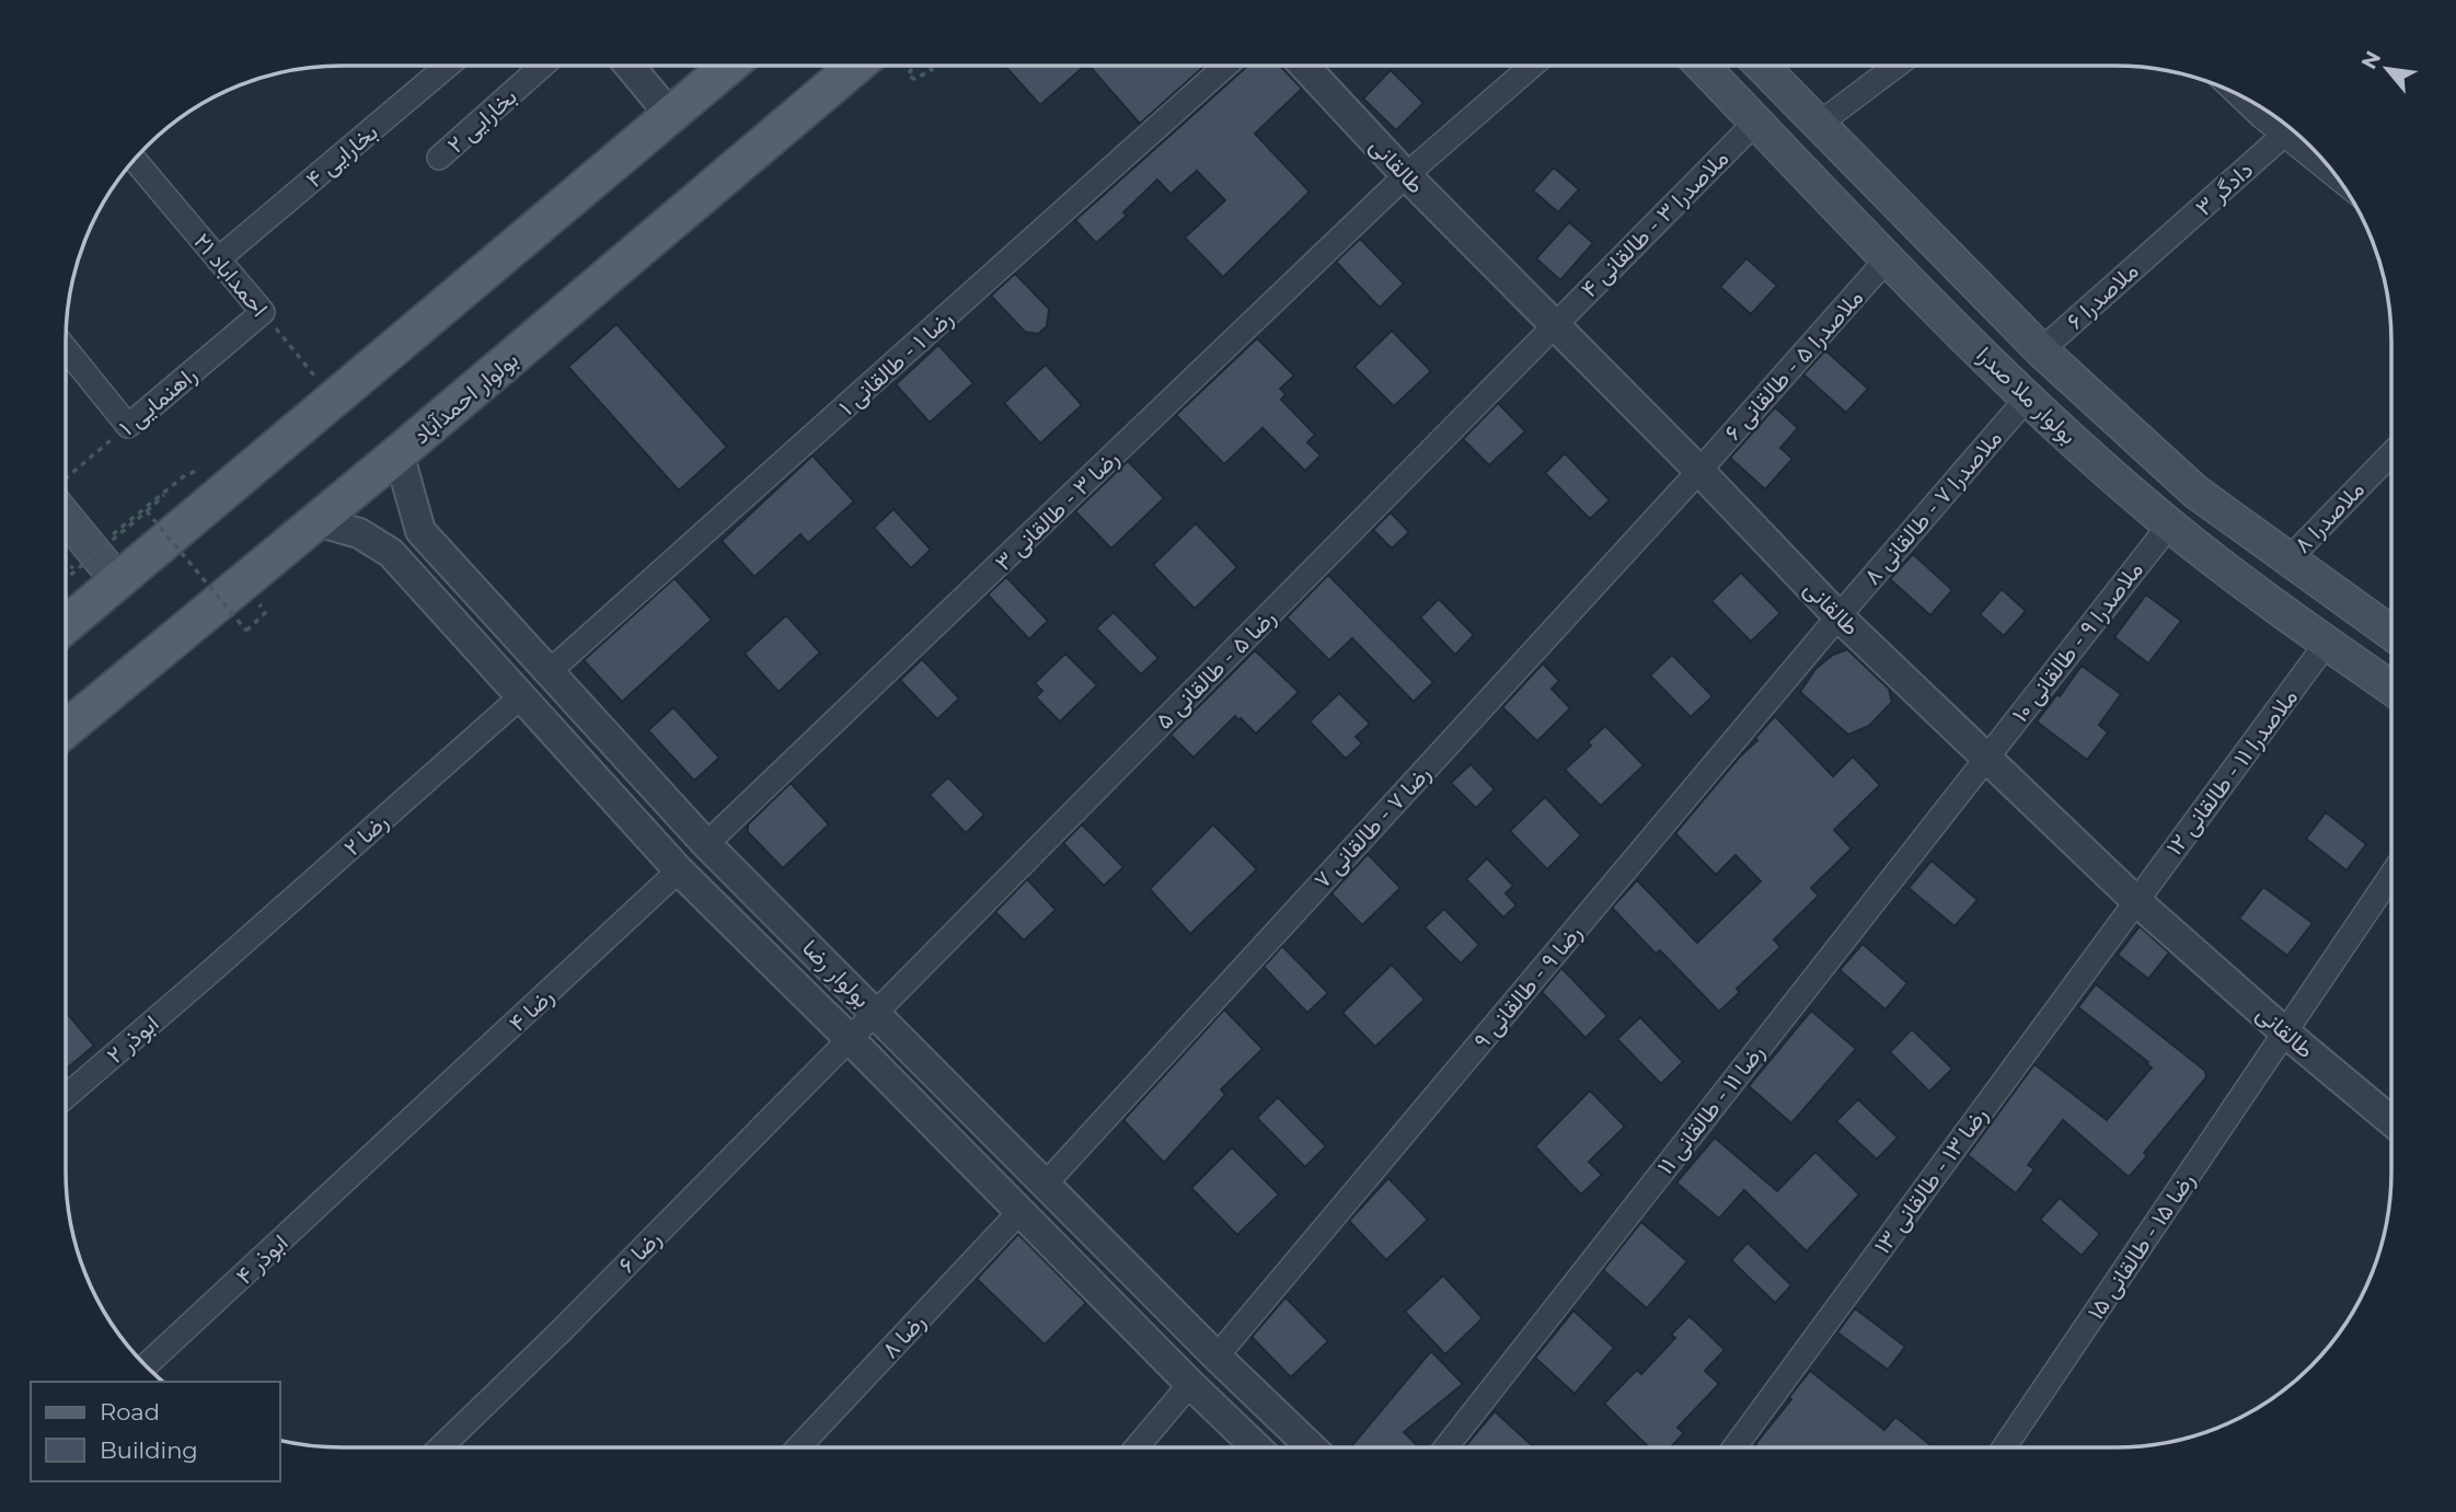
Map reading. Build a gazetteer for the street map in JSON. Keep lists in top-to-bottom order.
{
  "streets": {
    "main road": ["بولوار ملا صدرا", "بولوار احمدآباد"],
    "street": [
      "بخارایی ۲",
      "بخارایی ۴",
      "طالقانی",
      "دادگر ۳",
      "ملاصدرا ۳ - طالقانی ۴",
      "احمداباد ۲۱",
      "ملاصدرا ۶",
      "رضا ۱ - طالقانی ۱",
      "ملاصدرا ۵ - طالقانی ۶",
      "راهنمایی ۱",
      "ملاصدرا ۷ - طالقانی ۸",
      "رضا ۳ - طالقانی ۳",
      "ملاصدرا ۸",
      "ملاصدرا ۹ - طالقانی ۱۰",
      "رضا ۵ - طالقانی ۵",
      "ملاصدرا ۱۱ - طالقانی ۱۲",
      "رضا ۷ - طالقانی ۷",
      "رضا ۲",
      "بولوار رضا",
      "رضا ۹ - طالقانی ۹",
      "رضا ۴",
      "ابوذر ۲",
      "رضا ۱۱ - طالقانی ۱۱",
      "رضا ۱۳ - طالقانی ۱۳",
      "رضا ۱۵ - طالقانی ۱۵",
      "رضا ۶",
      "ابوذر ۴",
      "رضا ۸"
    ]
  },
  "crossings": [
    ["بخارایی ۴", "احمداباد ۲۱"],
    ["طالقانی", "ملاصدرا ۳ - طالقانی ۴"],
    ["طالقانی", "ملاصدرا ۵ - طالقانی ۶"],
    ["طالقانی", "ملاصدرا ۷ - طالقانی ۸"],
    ["طالقانی", "رضا ۳ - طالقانی ۳"],
    ["طالقانی", "ملاصدرا ۹ - طالقانی ۱۰"],
    ["طالقانی", "رضا ۵ - طالقانی ۵"],
    ["طالقانی", "ملاصدرا ۱۱ - طالقانی ۱۲"],
    ["طالقانی", "رضا ۷ - طالقانی ۷"],
    ["طالقانی", "رضا ۹ - طالقانی ۹"],
    ["طالقانی", "رضا ۱۱ - طالقانی ۱۱"],
    ["طالقانی", "رضا ۱۳ - طالقانی ۱۳"],
    ["طالقانی", "رضا ۱۵ - طالقانی ۱۵"],
    ["دادگر ۳", "ملاصدرا ۶"],
    ["ملاصدرا ۳ - طالقانی ۴", "بولوار ملا صدرا"],
    ["ملاصدرا ۳ - طالقانی ۴", "رضا ۵ - طالقانی ۵"],
    ["احمداباد ۲۱", "راهنمایی ۱"],
    ["ملاصدرا ۶", "بولوار ملا صدرا"],
    ["رضا ۱ - طالقانی ۱", "بولوار رضا"],
    ["ملاصدرا ۵ - طالقانی ۶", "بولوار ملا صدرا"],
    ["ملاصدرا ۵ - طالقانی ۶", "رضا ۷ - طالقانی ۷"],
    ["بولوار ملا صدرا", "ملاصدرا ۷ - طالقانی ۸"],
    ["بولوار ملا صدرا", "ملاصدرا ۸"],
    ["بولوار ملا صدرا", "ملاصدرا ۹ - طالقانی ۱۰"],
    ["بولوار ملا صدرا", "ملاصدرا ۱۱ - طالقانی ۱۲"],
    ["بولوار احمدآباد", "بولوار رضا"],
    ["ملاصدرا ۷ - طالقانی ۸", "رضا ۹ - طالقانی ۹"],
    ["رضا ۳ - طالقانی ۳", "بولوار رضا"],
    ["ملاصدرا ۹ - طالقانی ۱۰", "رضا ۱۱ - طالقانی ۱۱"],
    ["رضا ۵ - طالقانی ۵", "بولوار رضا"],
    ["رضا ۵ - طالقانی ۵", "رضا ۶"],
    ["ملاصدرا ۱۱ - طالقانی ۱۲", "رضا ۱۳ - طالقانی ۱۳"],
    ["رضا ۷ - طالقانی ۷", "بولوار رضا"],
    ["رضا ۲", "بولوار رضا"],
    ["رضا ۲", "ابوذر ۲"],
    ["بولوار رضا", "رضا ۹ - طالقانی ۹"],
    ["بولوار رضا", "رضا ۴"],
    ["بولوار رضا", "رضا ۶"],
    ["بولوار رضا", "رضا ۸"],
    ["رضا ۴", "ابوذر ۴"]
  ],
  "legend": ["Road", "Building"],
  "north": "top left"
}
